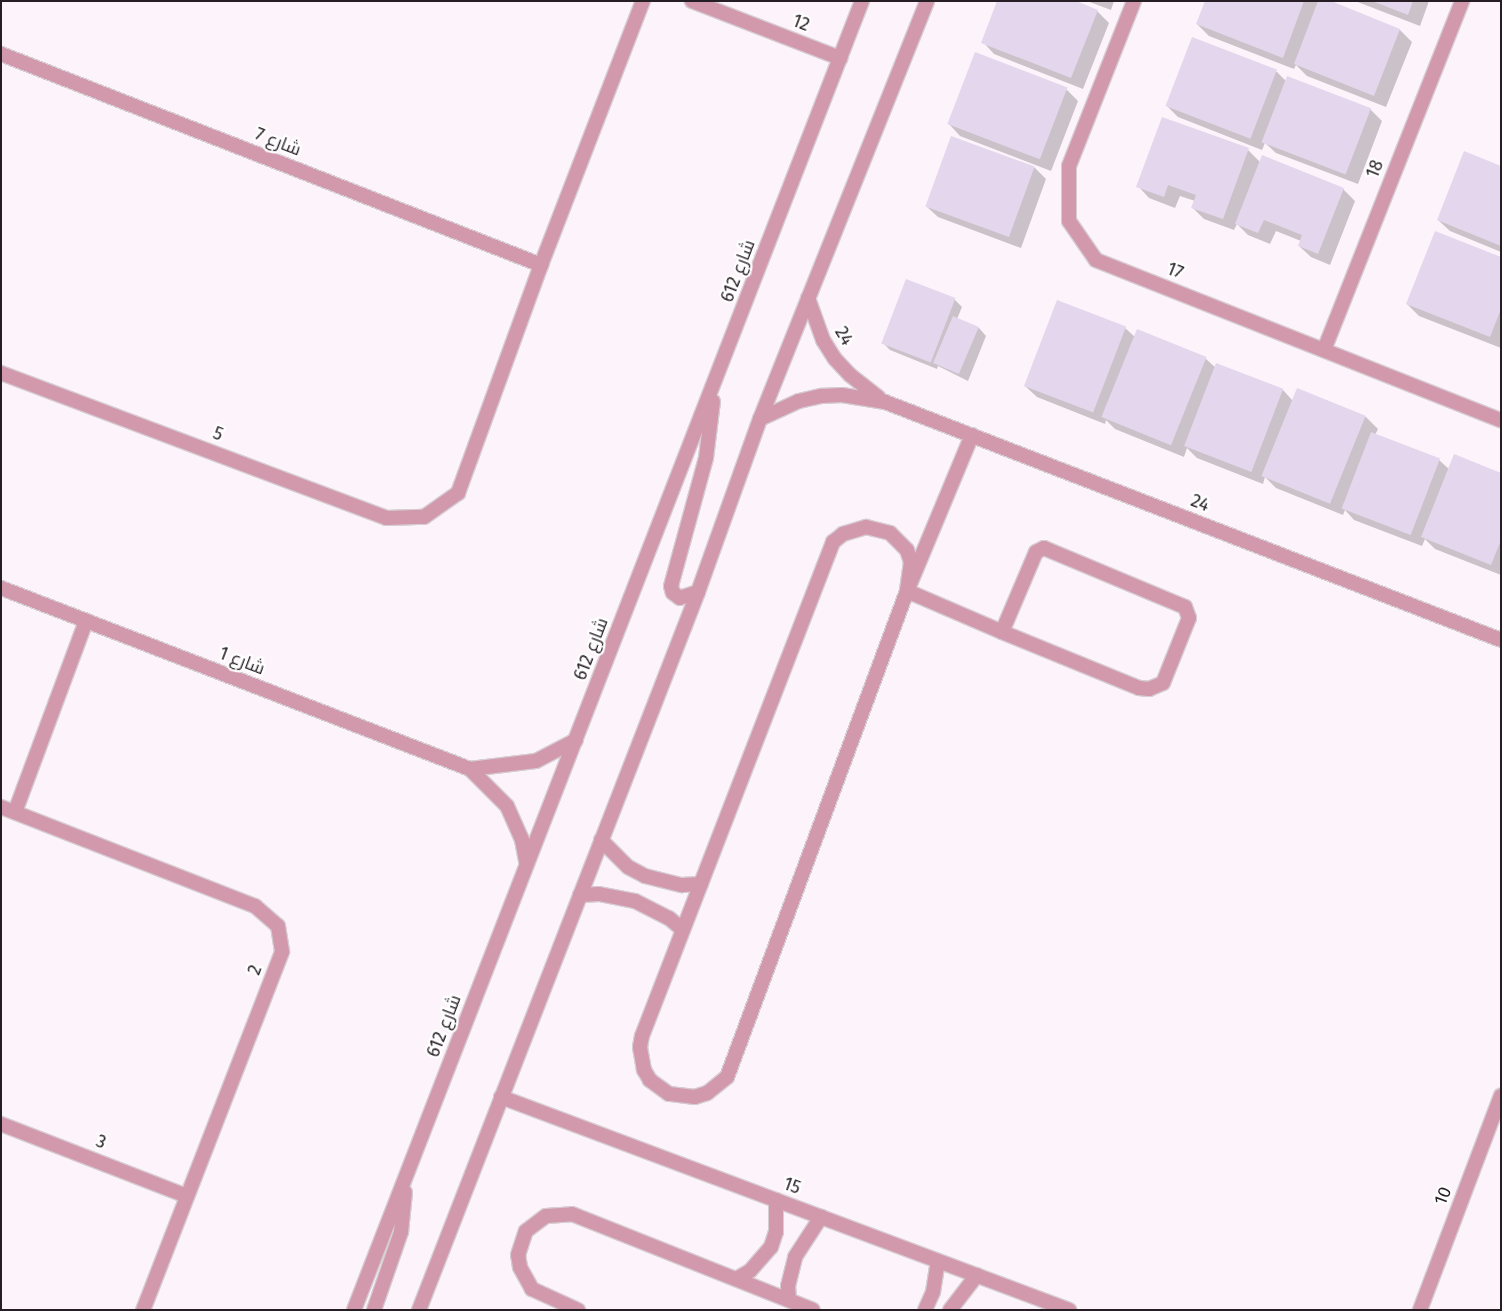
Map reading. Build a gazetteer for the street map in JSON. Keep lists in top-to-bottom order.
{
  "streets": {
    "street": [
      "12",
      "شارع 7",
      "18",
      "شارع 612",
      "17",
      "24",
      "5",
      "شارع 1",
      "2",
      "3",
      "15",
      "10"
    ]
  },
  "crossings": [
    ["12", "شارع 612"],
    ["شارع 7", "5"],
    ["18", "17"],
    ["شارع 612", "شارع 1"],
    ["2", "3"]
  ]
}
